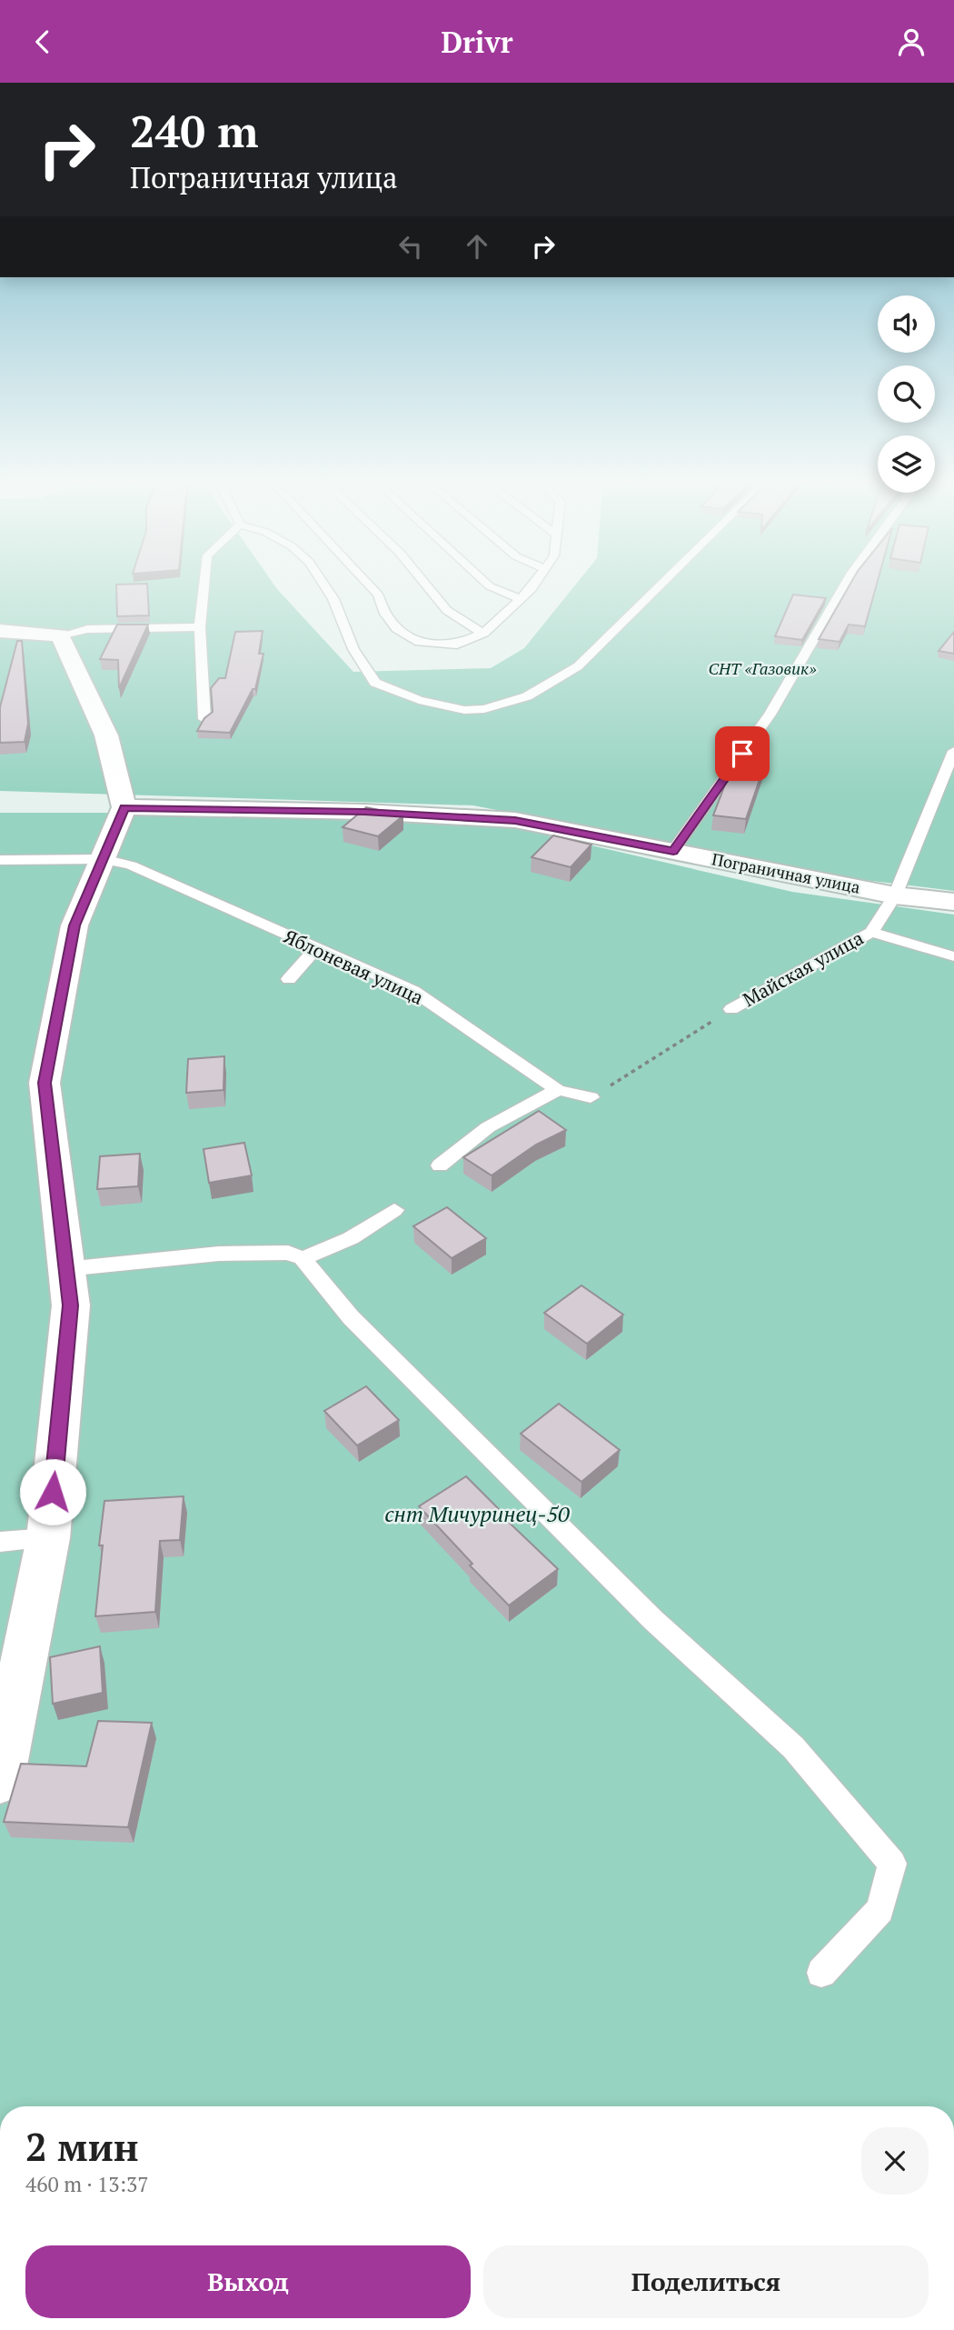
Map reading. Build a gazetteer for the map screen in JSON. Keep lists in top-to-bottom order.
{
  "streets": {
    "street": ["Пограничная улица"],
    "lane": ["Яблоневая улица", "Майская улица"]
  },
  "crossings": [
    ["Пограничная улица", "Майская улица"]
  ],
  "parks": ["СНТ «Газовик»", "снт Мичуринец-50"],
  "page": {
    "header": "Drivr",
    "turn": ["240 m", "Пограничная улица"],
    "heading": ["2 мин", "460 m · 13:37"],
    "buttons": ["Выход", "Поделиться"]
  }
}
